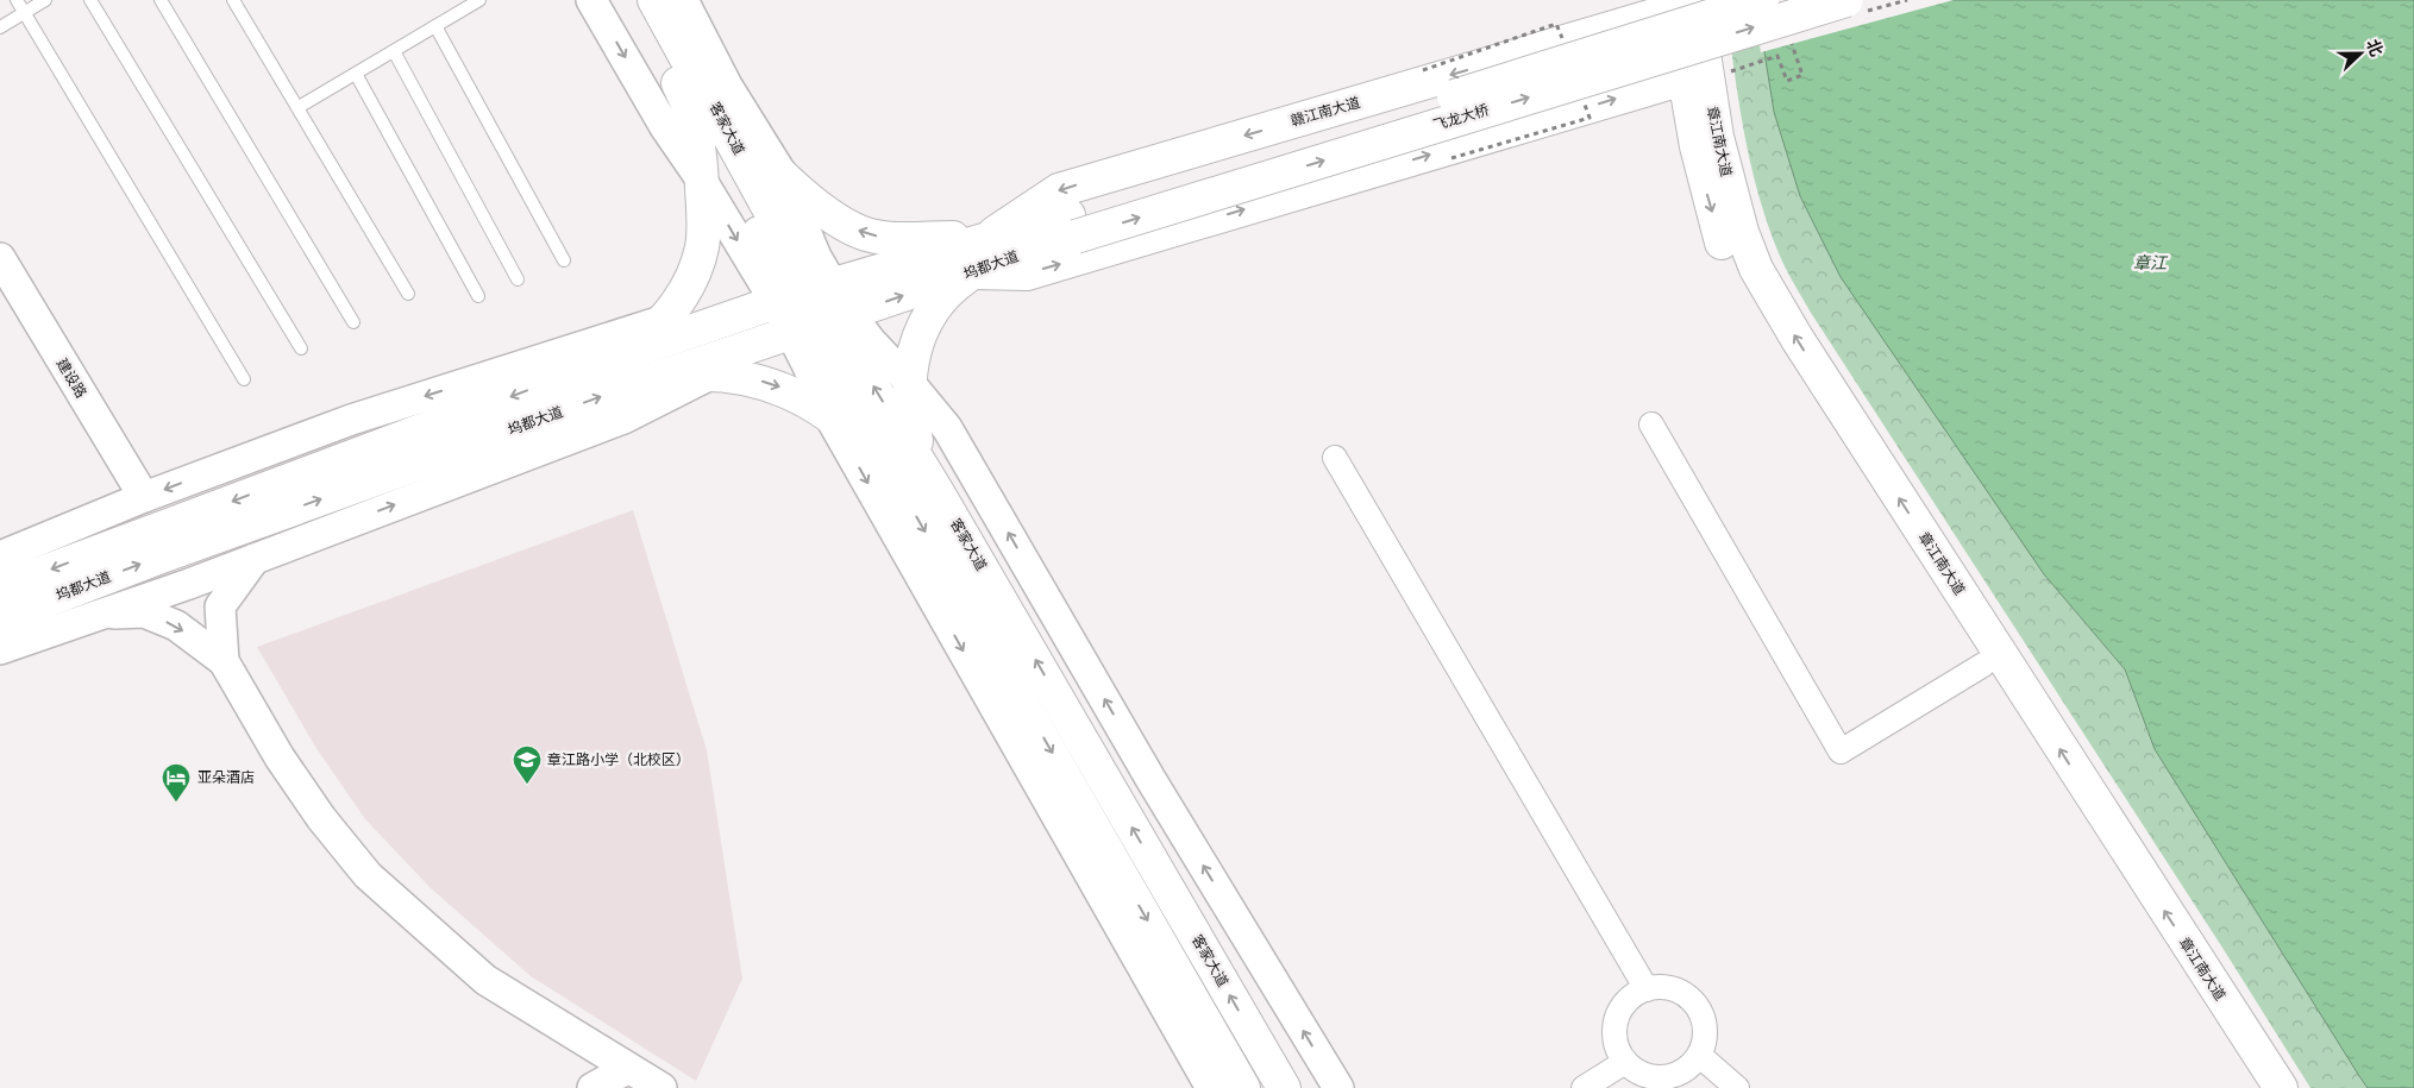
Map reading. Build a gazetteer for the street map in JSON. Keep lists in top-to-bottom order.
{
  "streets": {
    "main road": [
      "赣江南大道",
      "飞龙大桥",
      "客家大道",
      "章江南大道",
      "坞都大道"
    ],
    "street": ["建设路"]
  },
  "crossings": [
    ["赣江南大道", "章江南大道"],
    ["赣江南大道", "坞都大道"],
    ["飞龙大桥", "坞都大道"],
    ["客家大道", "坞都大道"]
  ],
  "water": ["章江"],
  "places": {
    "school or university": ["章江路小学（北校区）"],
    "hotel": ["亚朵酒店"]
  },
  "north": "right"
}
